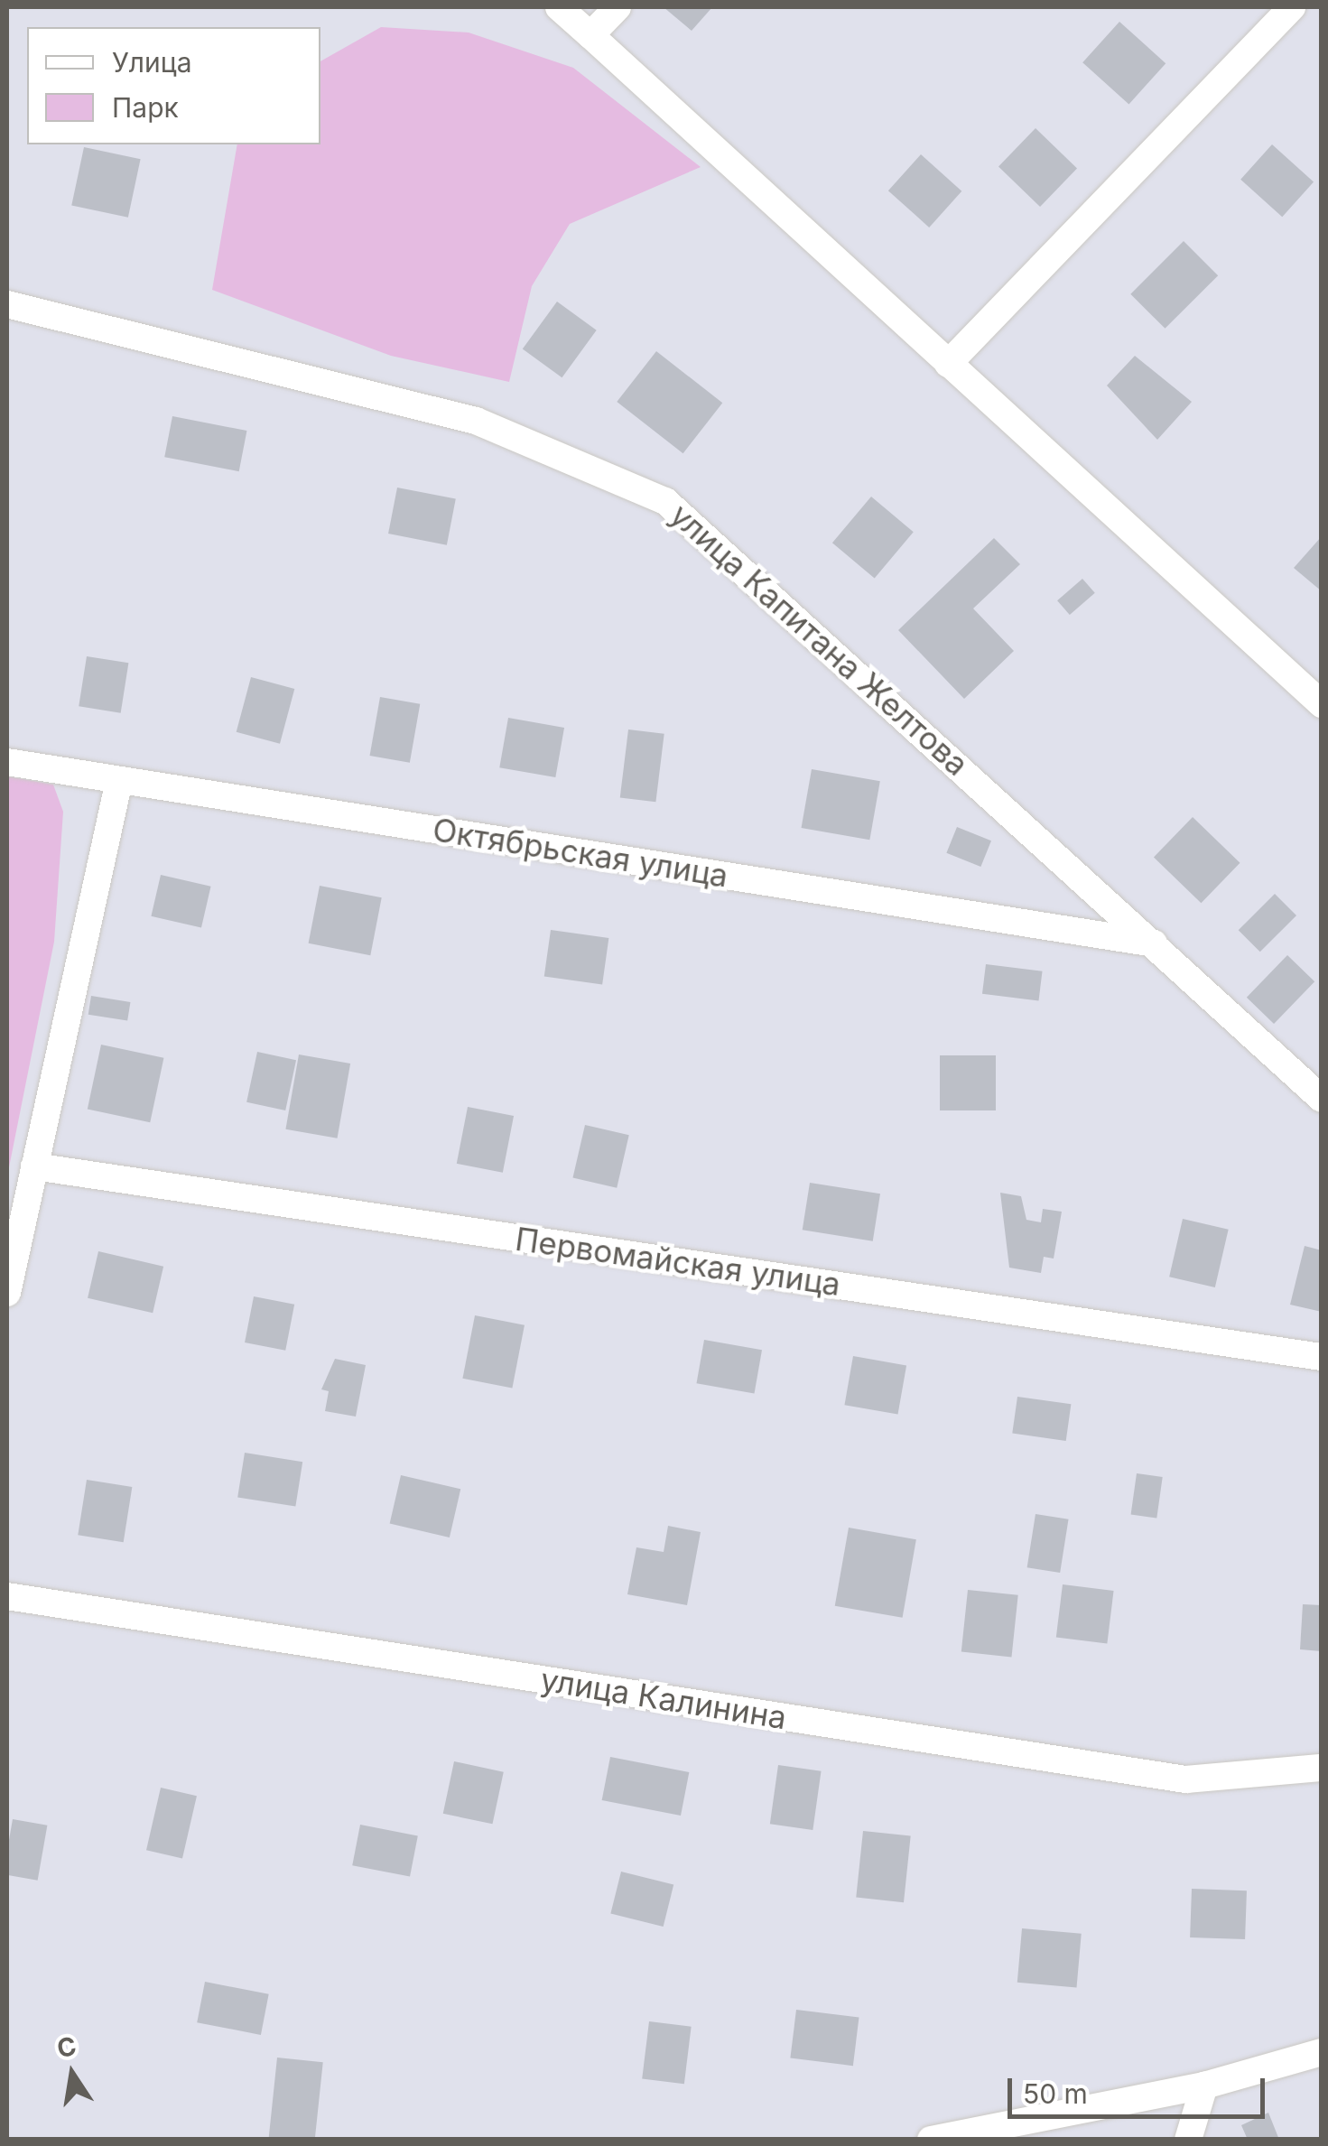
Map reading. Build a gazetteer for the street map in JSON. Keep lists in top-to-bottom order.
{
  "streets": {
    "street": [
      "улица Капитана Желтова",
      "Октябрьская улица",
      "Первомайская улица",
      "улица Калинина"
    ]
  },
  "crossings": [
    ["улица Капитана Желтова", "Октябрьская улица"]
  ],
  "legend": ["Улица", "Парк"],
  "scale_bar": "50 m",
  "north": "top"
}
